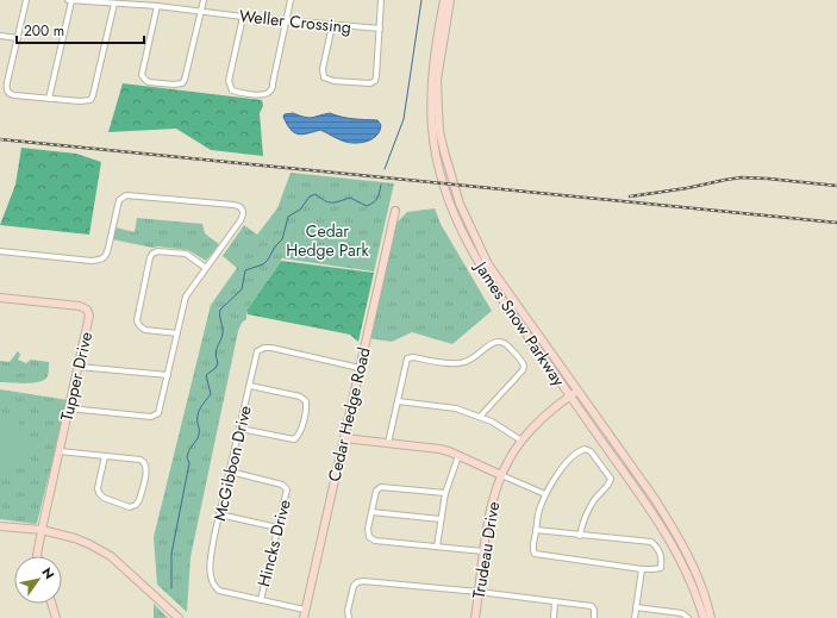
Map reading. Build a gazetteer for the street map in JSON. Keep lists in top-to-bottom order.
{
  "streets": {
    "street": [
      "Weller Crossing",
      "James Snow Parkway",
      "Tupper Drive",
      "Cedar Hedge Road",
      "McGibbon Drive",
      "Hincks Drive",
      "Trudeau Drive"
    ]
  },
  "crossings": [
    ["James Snow Parkway", "Trudeau Drive"],
    ["Cedar Hedge Road", "McGibbon Drive"],
    ["McGibbon Drive", "Hincks Drive"]
  ],
  "parks": ["Cedar Hedge Park"],
  "scale_bar": "200 m",
  "north": "top right"
}
